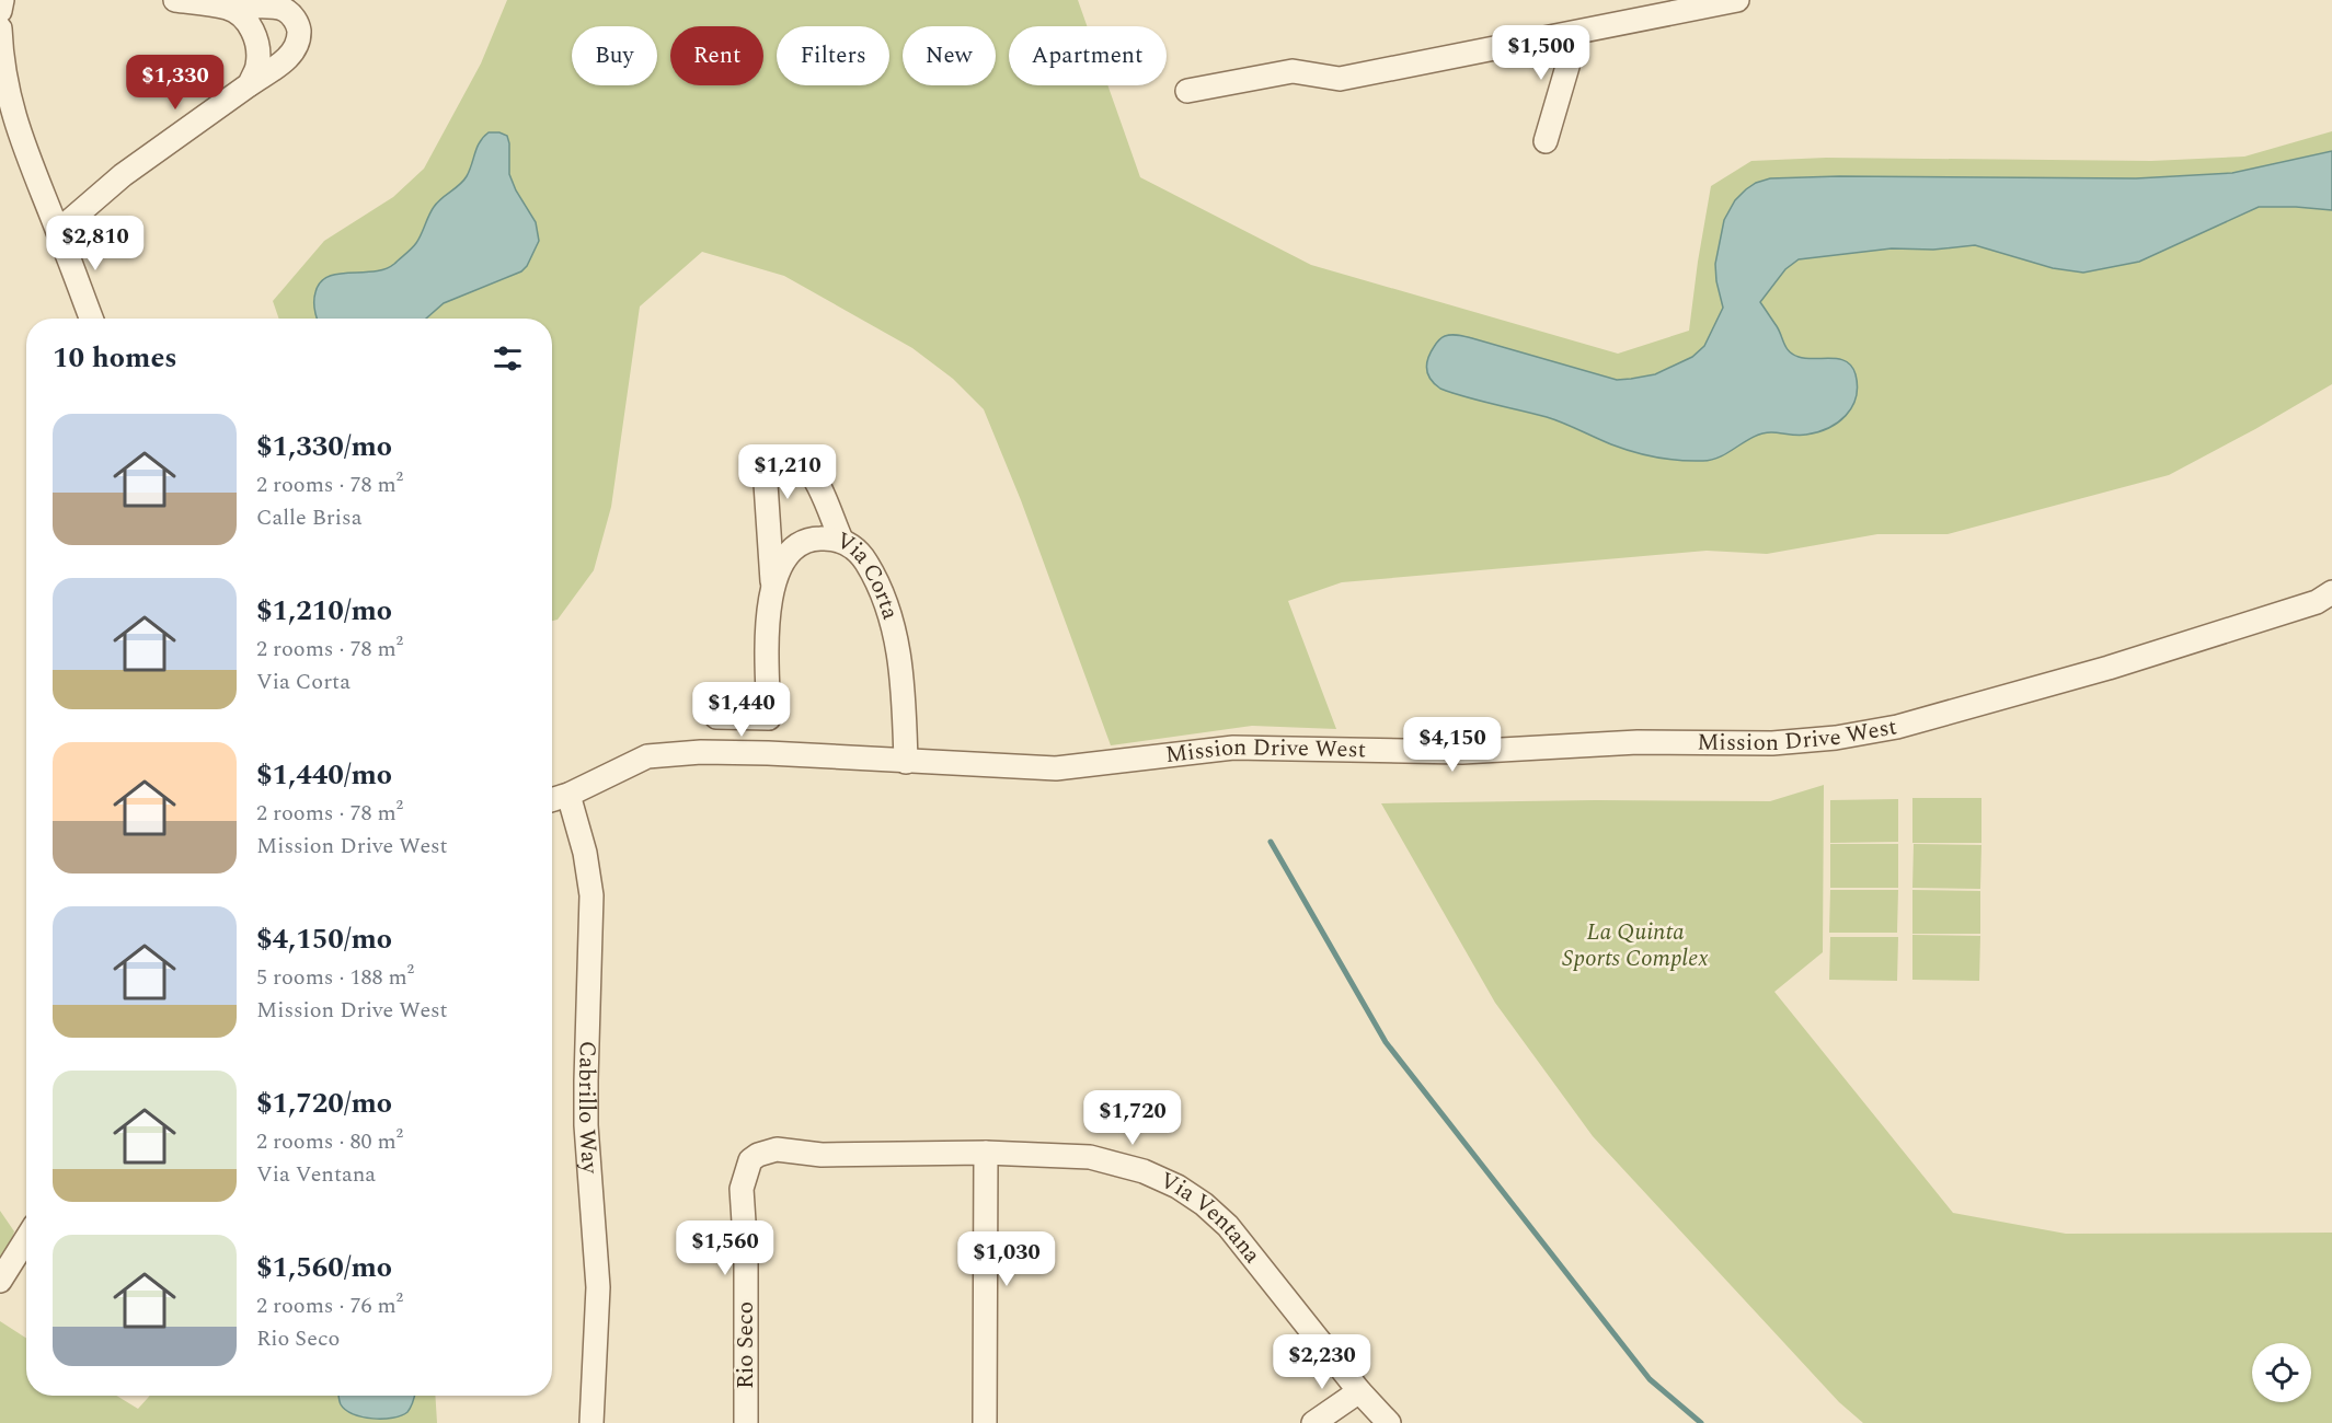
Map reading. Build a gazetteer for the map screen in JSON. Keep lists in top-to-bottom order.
{
  "streets": {
    "street": [
      "Via Corta",
      "Mission Drive West",
      "Cabrillo Way",
      "Via Ventana",
      "Rio Seco"
    ]
  },
  "crossings": [
    ["Via Corta", "Mission Drive West"],
    ["Mission Drive West", "Cabrillo Way"],
    ["Via Ventana", "Rio Seco"]
  ],
  "parks": ["La Quinta Sports Complex"],
  "page": {
    "price": [
      "$1,500",
      "$1,330",
      "$2,810",
      "$1,210",
      "$1,440",
      "$4,150",
      "$1,720",
      "$1,560",
      "$1,030",
      "$2,230"
    ],
    "chip": [
      "Buy",
      "Rent",
      "Filters",
      "New",
      "Apartment"
    ],
    "heading": "10 homes",
    "list": [
      {
        "name": "$1,330/mo",
        "note": "2 rooms · 78 m² · Calle Brisa"
      },
      {
        "name": "$1,210/mo",
        "note": "2 rooms · 78 m² · Via Corta"
      },
      {
        "name": "$1,440/mo",
        "note": "2 rooms · 78 m² · Mission Drive West"
      },
      {
        "name": "$4,150/mo",
        "note": "5 rooms · 188 m² · Mission Drive West"
      },
      {
        "name": "$1,720/mo",
        "note": "2 rooms · 80 m² · Via Ventana"
      },
      {
        "name": "$1,560/mo",
        "note": "2 rooms · 76 m² · Rio Seco"
      }
    ]
  }
}
